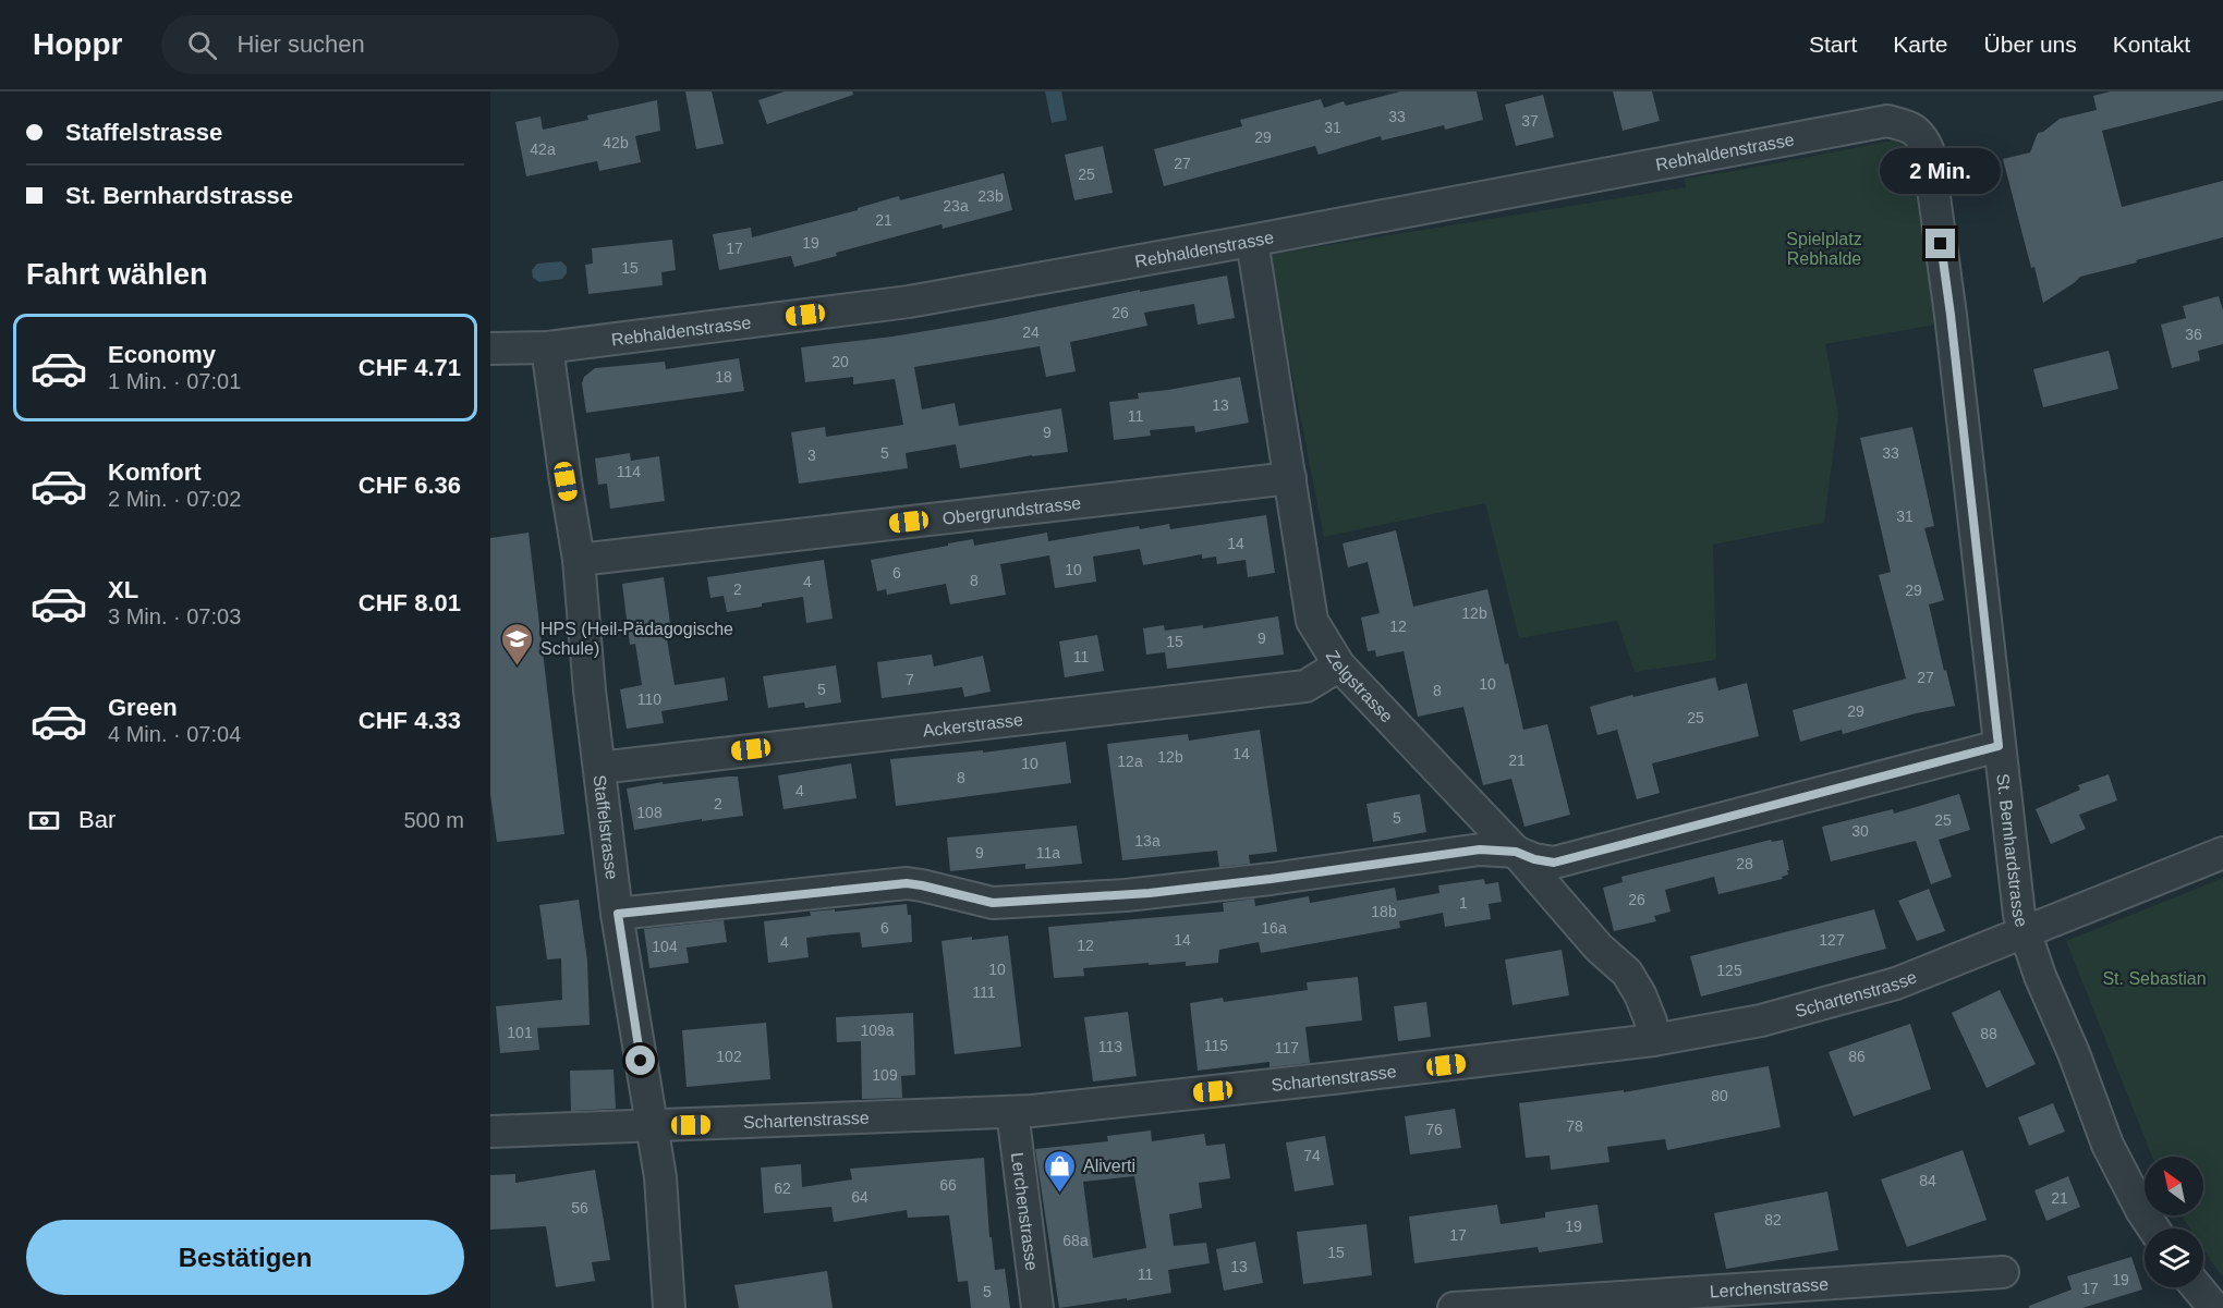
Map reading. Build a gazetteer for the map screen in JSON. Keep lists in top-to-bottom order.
{
  "streets": {
    "street": [
      "Rebhaldenstrasse",
      "Obergrundstrasse",
      "Zelgstrasse",
      "Ackerstrasse",
      "Staffelstrasse",
      "St. Bernhardstrasse",
      "Schartenstrasse",
      "Lerchenstrasse"
    ]
  },
  "crossings": [
    ["Rebhaldenstrasse", "Zelgstrasse"],
    ["Rebhaldenstrasse", "Staffelstrasse"],
    ["Rebhaldenstrasse", "St. Bernhardstrasse"],
    ["Obergrundstrasse", "Zelgstrasse"],
    ["Obergrundstrasse", "Staffelstrasse"],
    ["Zelgstrasse", "Ackerstrasse"],
    ["Zelgstrasse", "Schartenstrasse"],
    ["Ackerstrasse", "Staffelstrasse"],
    ["Staffelstrasse", "Schartenstrasse"],
    ["St. Bernhardstrasse", "Schartenstrasse"],
    ["Schartenstrasse", "Lerchenstrasse"]
  ],
  "parks": ["Spielplatz Rebhalde", "St. Sebastian"],
  "places": {
    "school or university": ["HPS (Heil-Pädagogische Schule)"],
    "shop": ["Aliverti"]
  },
  "house_numbers": [
    "33",
    "37",
    "31",
    "29",
    "42b",
    "42a",
    "27",
    "25",
    "23b",
    "23a",
    "21",
    "19",
    "17",
    "15",
    "26",
    "24",
    "36",
    "20",
    "18",
    "13",
    "11",
    "9",
    "5",
    "33",
    "3",
    "114",
    "31",
    "14",
    "10",
    "6",
    "8",
    "4",
    "2",
    "29",
    "12b",
    "12",
    "9",
    "15",
    "11",
    "27",
    "7",
    "10",
    "5",
    "8",
    "110",
    "29",
    "25",
    "14",
    "12b",
    "21",
    "12a",
    "10",
    "8",
    "4",
    "2",
    "108",
    "5",
    "25",
    "30",
    "13a",
    "9",
    "11a",
    "28",
    "26",
    "1",
    "18b",
    "6",
    "16a",
    "14",
    "127",
    "4",
    "12",
    "104",
    "10",
    "125",
    "111",
    "109a",
    "101",
    "88",
    "115",
    "113",
    "117",
    "102",
    "86",
    "109",
    "80",
    "78",
    "76",
    "74",
    "84",
    "66",
    "62",
    "64",
    "21",
    "56",
    "82",
    "19",
    "17",
    "68a",
    "15",
    "13",
    "11",
    "19",
    "17",
    "5"
  ],
  "north": "top left",
  "page": {
    "header": "Hoppr",
    "search": "Hier suchen",
    "nav": [
      "Start",
      "Karte",
      "Über uns",
      "Kontakt"
    ],
    "banner": ["Staffelstrasse", "St. Bernhardstrasse"],
    "bubble": "2 Min.",
    "heading": "Fahrt wählen",
    "list": [
      {
        "name": "Economy",
        "note": "1 Min. · 07:01",
        "value": "CHF 4.71"
      },
      {
        "name": "Komfort",
        "note": "2 Min. · 07:02",
        "value": "CHF 6.36"
      },
      {
        "name": "XL",
        "note": "3 Min. · 07:03",
        "value": "CHF 8.01"
      },
      {
        "name": "Green",
        "note": "4 Min. · 07:04",
        "value": "CHF 4.33"
      }
    ],
    "pay": ["Bar", "500 m"],
    "buttons": "Bestätigen"
  }
}
